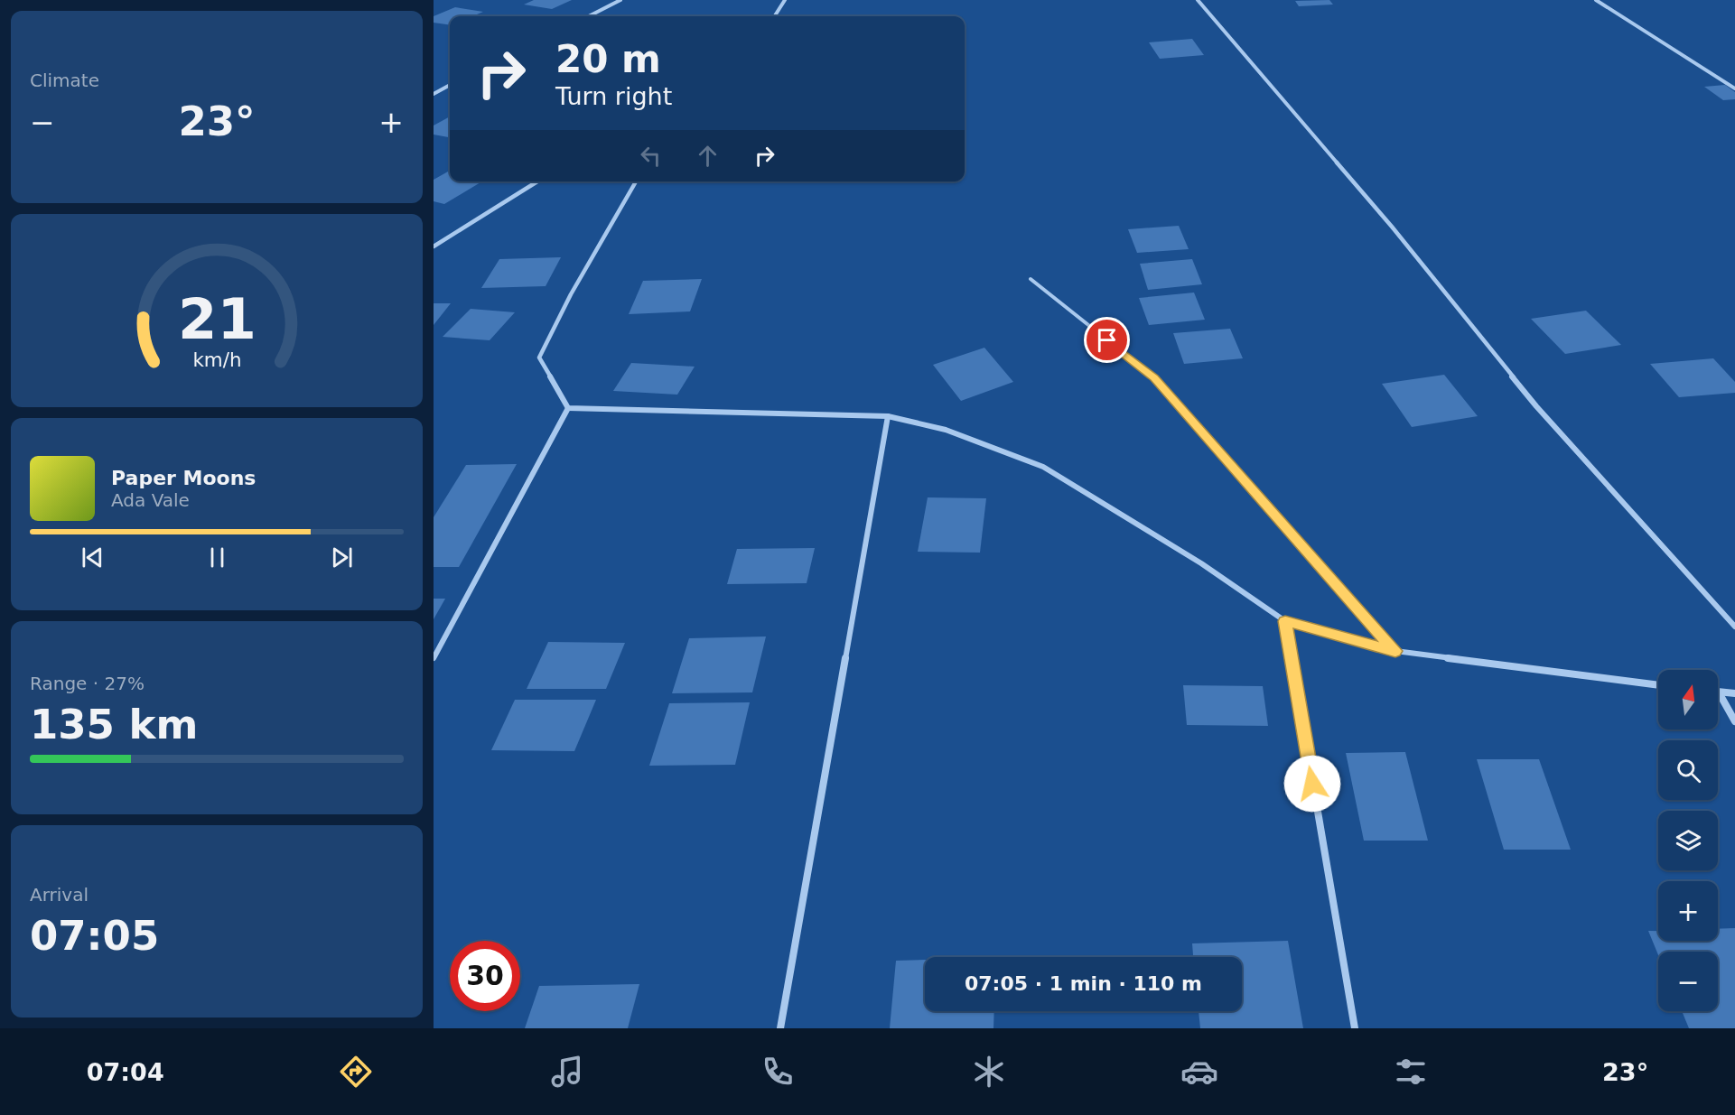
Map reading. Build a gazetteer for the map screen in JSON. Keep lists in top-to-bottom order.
{
  "north": "top",
  "page": {
    "tile": [
      "Climate",
      ["Range · 27%", "135 km"],
      ["Arrival", "07:05"]
    ],
    "turn": ["20 m", "Turn right"],
    "heat": ["−", "23°", "+"],
    "song": ["Paper Moons", "Ada Vale"],
    "map_buttons": ["+", "−"],
    "limit": "30",
    "trip": "07:05 · 1 min · 110 m",
    "tabs": ["07:04", "23°"],
    "gauge": ["21", "km/h"]
  }
}
